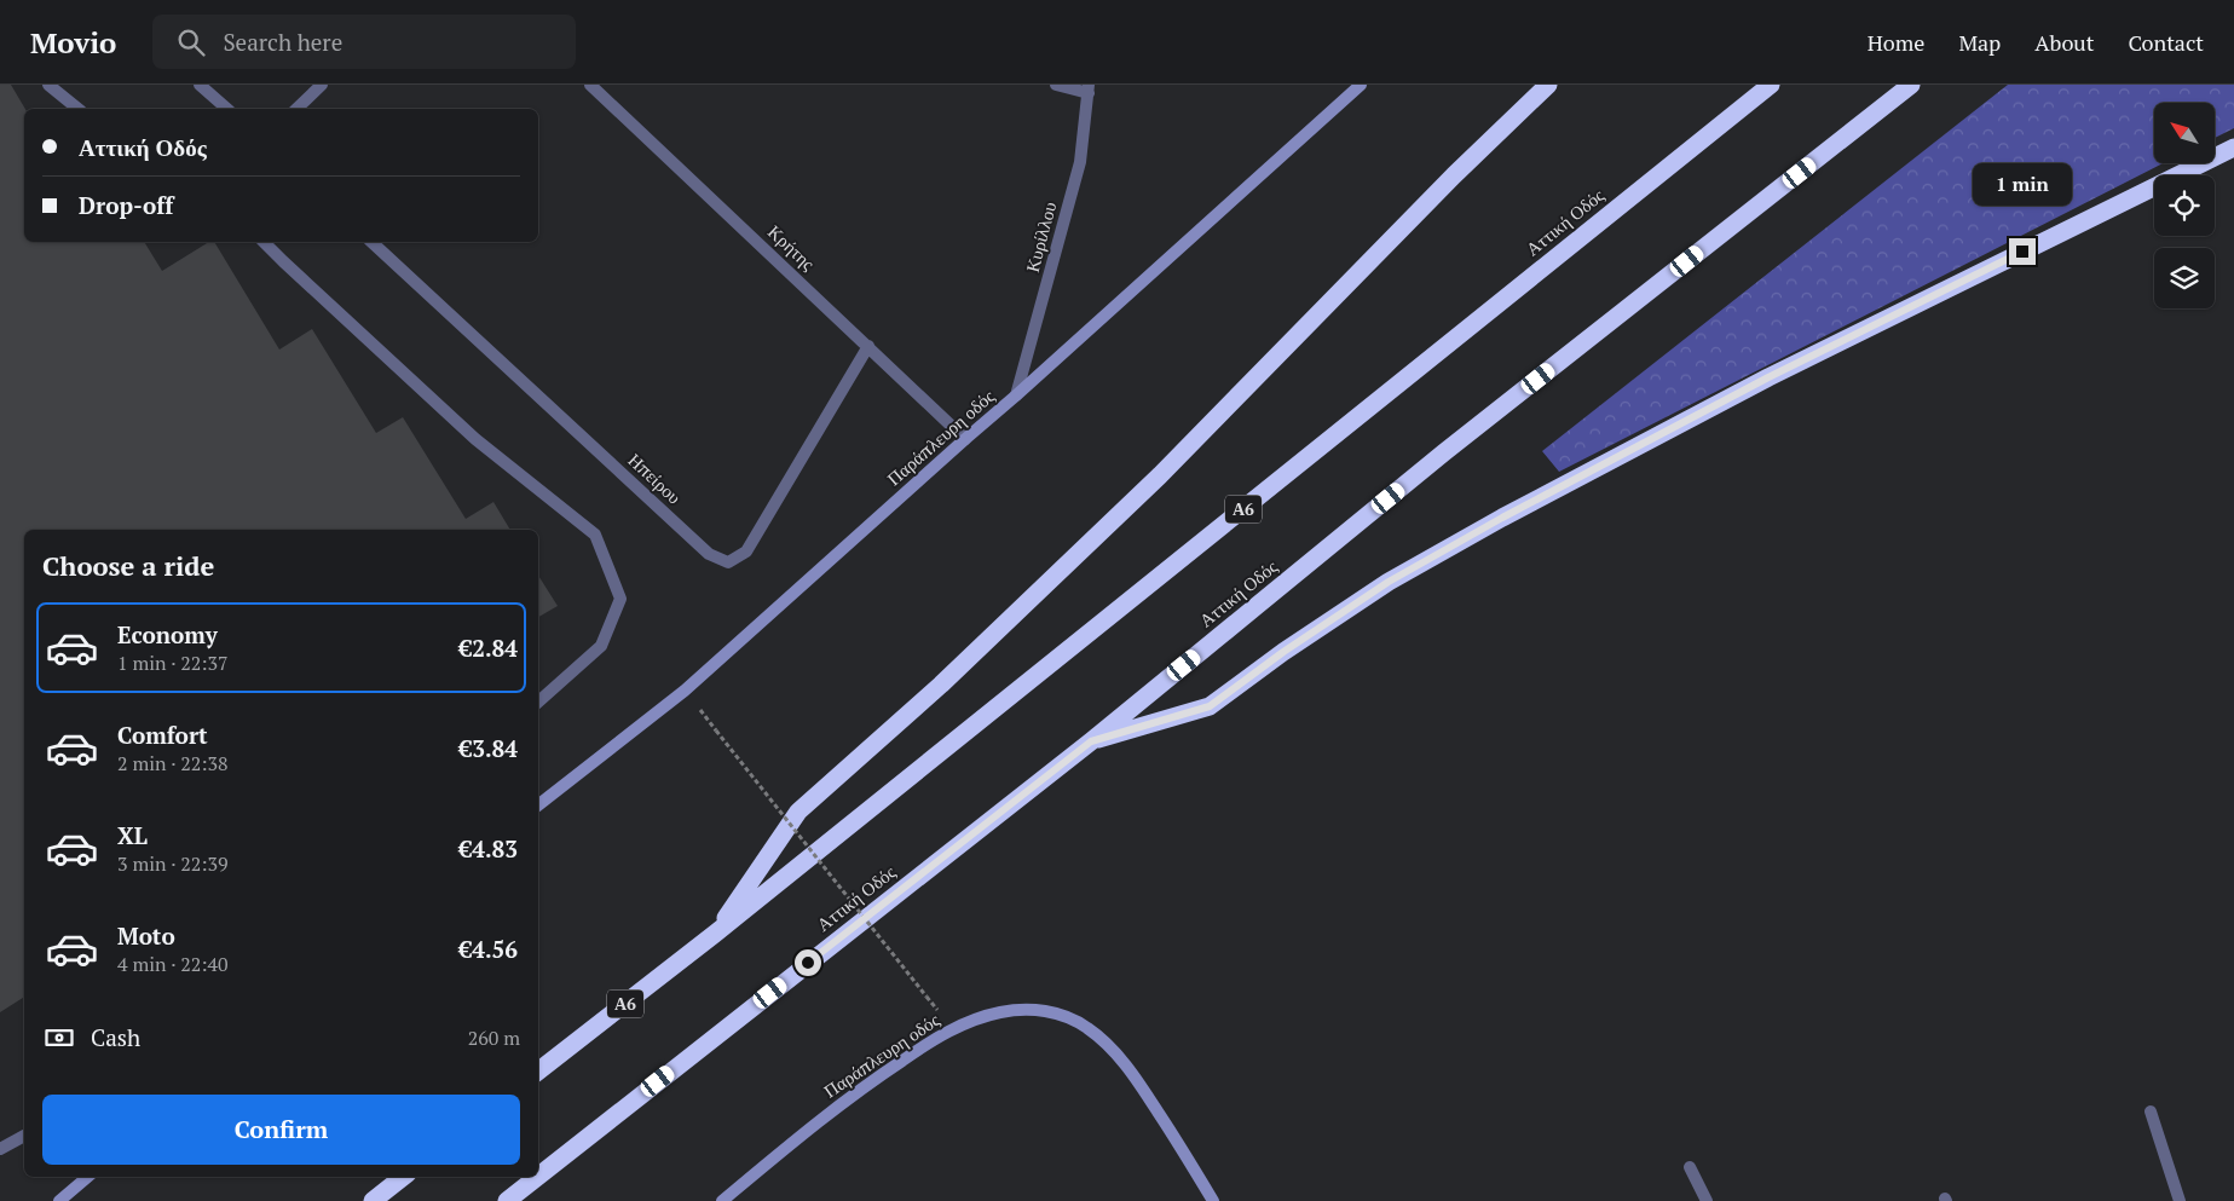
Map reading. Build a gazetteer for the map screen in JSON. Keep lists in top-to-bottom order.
{
  "streets": {
    "highway": ["Αττική Οδός", "Α6"],
    "street": [
      "Κυρίλλου",
      "Κρήτης",
      "Παράπλευρη οδός",
      "Ηπείρου"
    ]
  },
  "crossings": [
    ["Κυρίλλου", "Παράπλευρη οδός"],
    ["Κρήτης", "Παράπλευρη οδός"],
    ["Κρήτης", "Ηπείρου"]
  ],
  "north": "top left",
  "page": {
    "header": "Movio",
    "search": "Search here",
    "nav": [
      "Home",
      "Map",
      "About",
      "Contact"
    ],
    "banner": ["Αττική Οδός", "Drop-off"],
    "bubble": "1 min",
    "heading": "Choose a ride",
    "list": [
      {
        "name": "Economy",
        "note": "1 min · 22:37",
        "value": "€2.84"
      },
      {
        "name": "Comfort",
        "note": "2 min · 22:38",
        "value": "€3.84"
      },
      {
        "name": "XL",
        "note": "3 min · 22:39",
        "value": "€4.83"
      },
      {
        "name": "Moto",
        "note": "4 min · 22:40",
        "value": "€4.56"
      }
    ],
    "pay": ["Cash", "260 m"],
    "buttons": "Confirm"
  }
}
